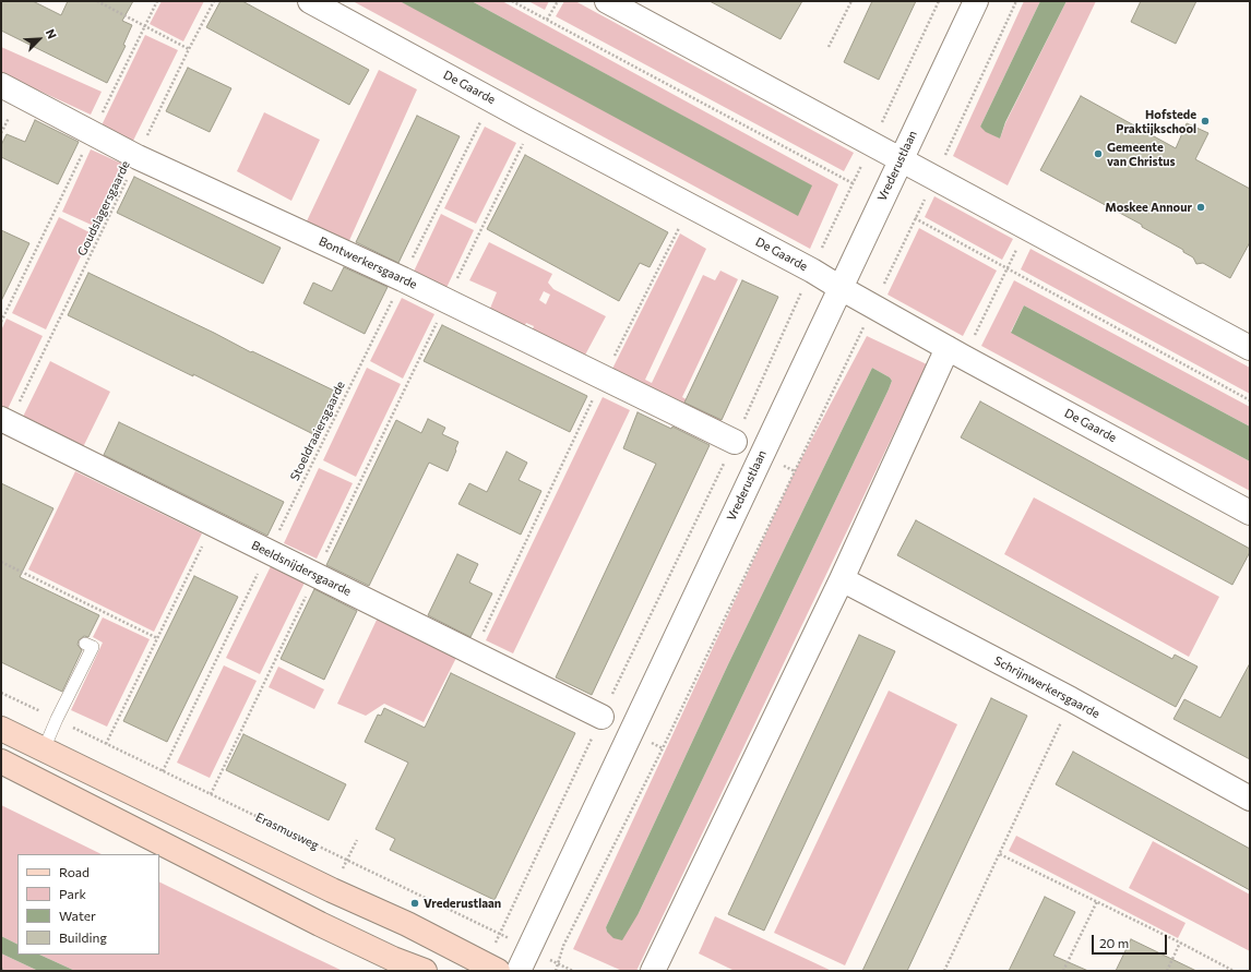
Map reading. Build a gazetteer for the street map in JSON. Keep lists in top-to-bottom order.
{
  "streets": {
    "street": [
      "De Gaarde",
      "Vrederustlaan",
      "Bontwerkersgaarde",
      "Beeldsnijdersgaarde",
      "Schrijnwerkersgaarde"
    ],
    "path": ["Goudslagersgaarde", "Stoeldraaiersgaarde", "Erasmusweg"]
  },
  "crossings": [
    ["De Gaarde", "Vrederustlaan"],
    ["De Gaarde", "Stoeldraaiersgaarde"],
    ["Vrederustlaan", "Erasmusweg"],
    ["Goudslagersgaarde", "Bontwerkersgaarde"],
    ["Goudslagersgaarde", "Beeldsnijdersgaarde"],
    ["Bontwerkersgaarde", "Stoeldraaiersgaarde"],
    ["Stoeldraaiersgaarde", "Beeldsnijdersgaarde"],
    ["Stoeldraaiersgaarde", "Erasmusweg"]
  ],
  "places": [
    "Hofstede Praktijkschool",
    "Gemeente van Christus",
    "Moskee Annour",
    "Vrederustlaan"
  ],
  "legend": [
    "Road",
    "Park",
    "Water",
    "Building"
  ],
  "scale_bar": "20 m",
  "north": "top right"
}
